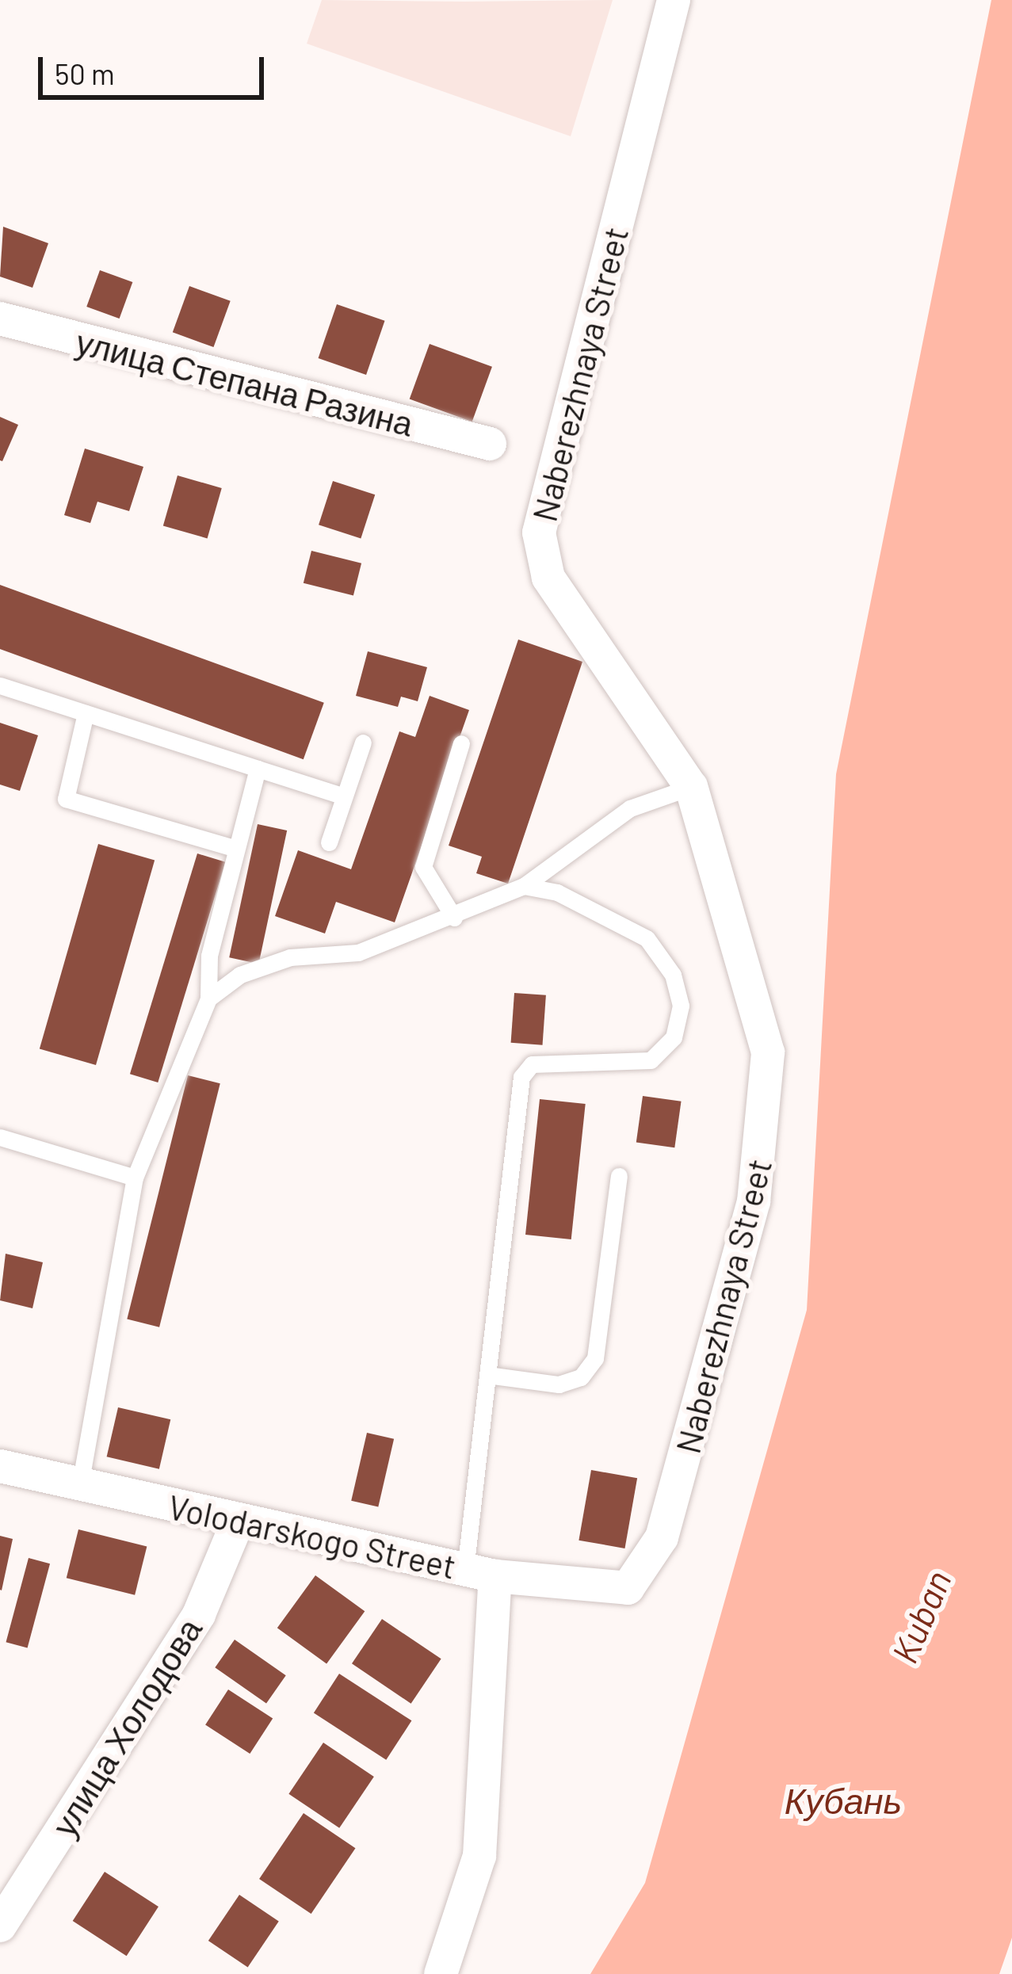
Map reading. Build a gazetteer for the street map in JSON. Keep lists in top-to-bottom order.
{
  "streets": {
    "street": [
      "Naberezhnaya Street",
      "улица Степана Разина",
      "Volodarskogo Street",
      "улица Холодова"
    ]
  },
  "crossings": [
    ["Naberezhnaya Street", "Volodarskogo Street"],
    ["Volodarskogo Street", "улица Холодова"]
  ],
  "water": ["Kuban", "Кубань"],
  "scale_bar": "50 m"
}
